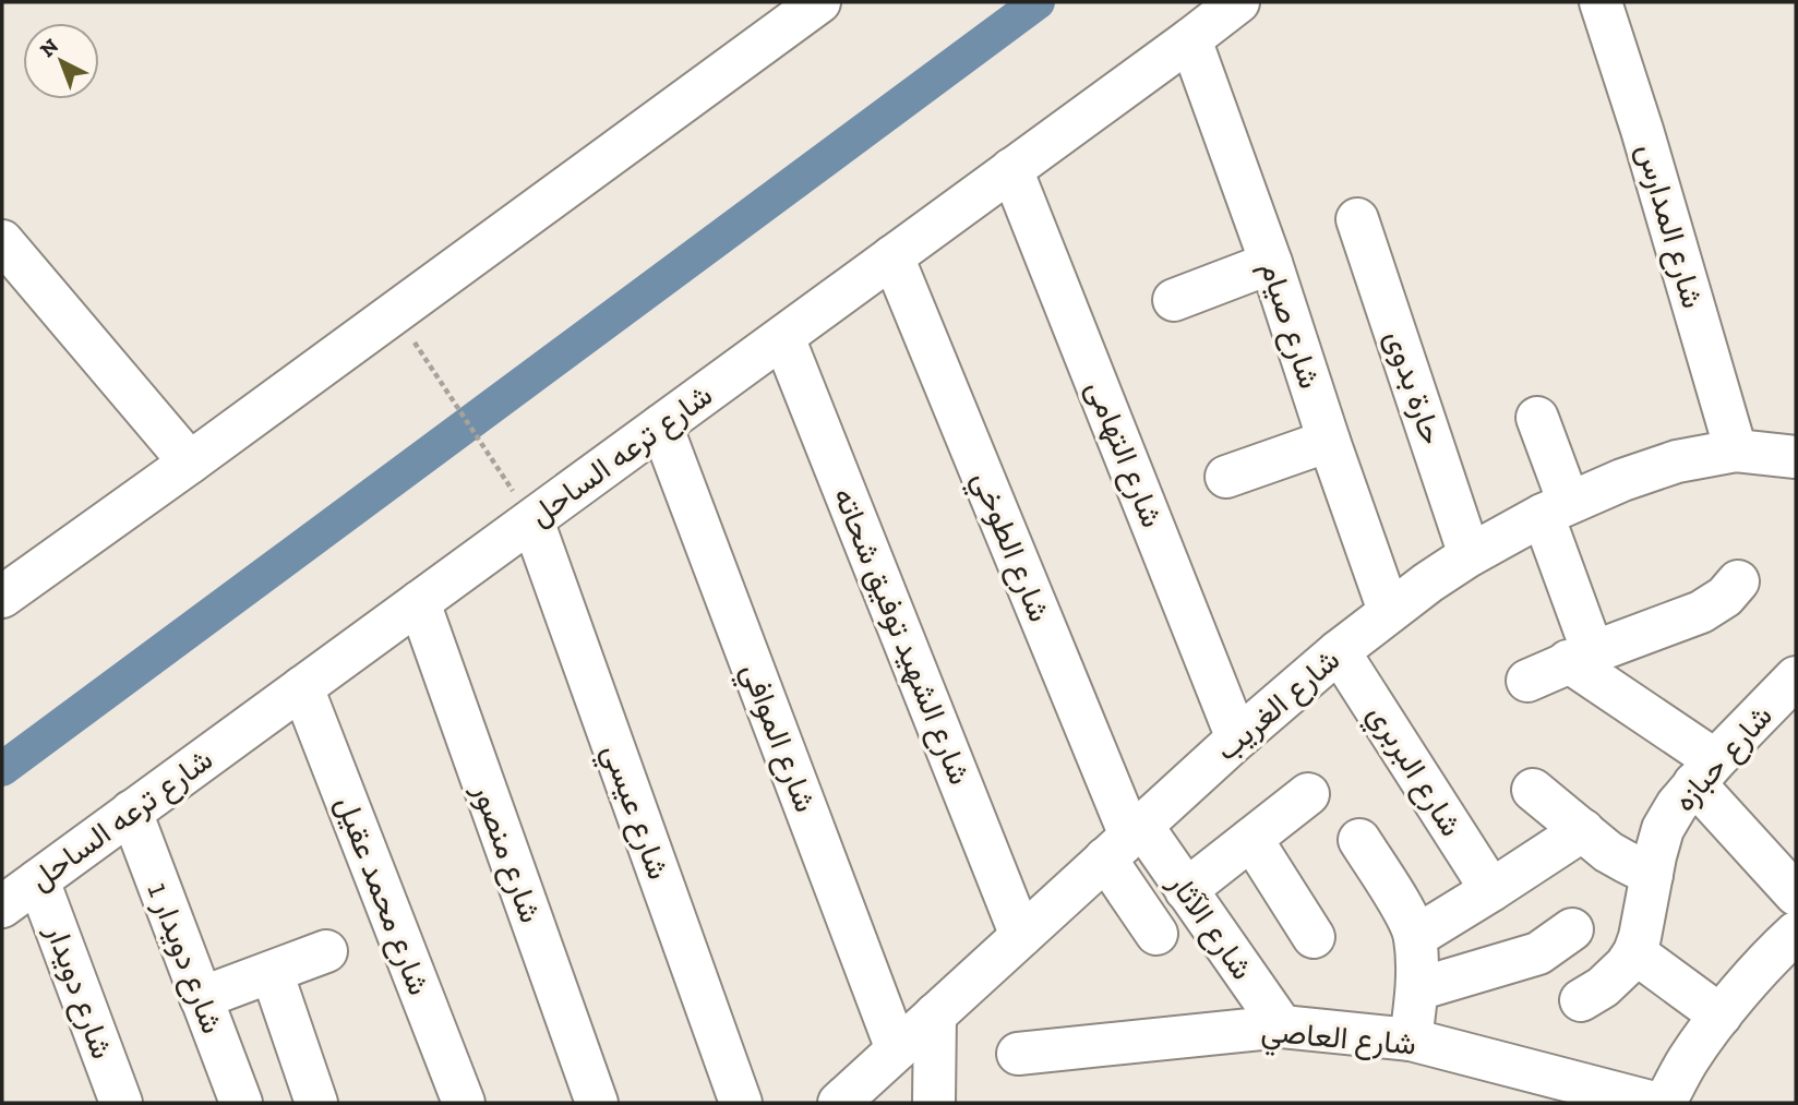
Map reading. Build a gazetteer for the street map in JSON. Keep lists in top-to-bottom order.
{
  "streets": {
    "street": [
      "شارع المدارس",
      "شارع صيام",
      "حارة بدوى",
      "شارع التهامى",
      "شارع ترعه الساحل",
      "شارع الطوخي",
      "شارع الشهيد توفيق شحاته",
      "شارع الغريب",
      "شارع الموافي",
      "شارع حبازه",
      "شارع البربري",
      "شارع عيسي",
      "شارع منصور",
      "شارع محمد عقيل",
      "شارع الآثار",
      "شارع دويدار 1",
      "شارع دويدار",
      "شارع العاصي"
    ]
  },
  "crossings": [
    ["شارع المدارس", "شارع الغريب"],
    ["شارع صيام", "شارع ترعه الساحل"],
    ["شارع صيام", "شارع الغريب"],
    ["حارة بدوى", "شارع الغريب"],
    ["شارع التهامى", "شارع ترعه الساحل"],
    ["شارع التهامى", "شارع الغريب"],
    ["شارع ترعه الساحل", "شارع الطوخي"],
    ["شارع ترعه الساحل", "شارع الشهيد توفيق شحاته"],
    ["شارع ترعه الساحل", "شارع الموافي"],
    ["شارع ترعه الساحل", "شارع عيسي"],
    ["شارع ترعه الساحل", "شارع منصور"],
    ["شارع ترعه الساحل", "شارع محمد عقيل"],
    ["شارع ترعه الساحل", "شارع دويدار 1"],
    ["شارع ترعه الساحل", "شارع دويدار"],
    ["شارع الطوخي", "شارع الغريب"],
    ["شارع الطوخي", "شارع الآثار"],
    ["شارع الشهيد توفيق شحاته", "شارع الغريب"],
    ["شارع الغريب", "شارع الموافي"],
    ["شارع الغريب", "شارع البربري"],
    ["شارع الغريب", "شارع الآثار"],
    ["شارع الآثار", "شارع العاصي"]
  ],
  "north": "top left"
}
